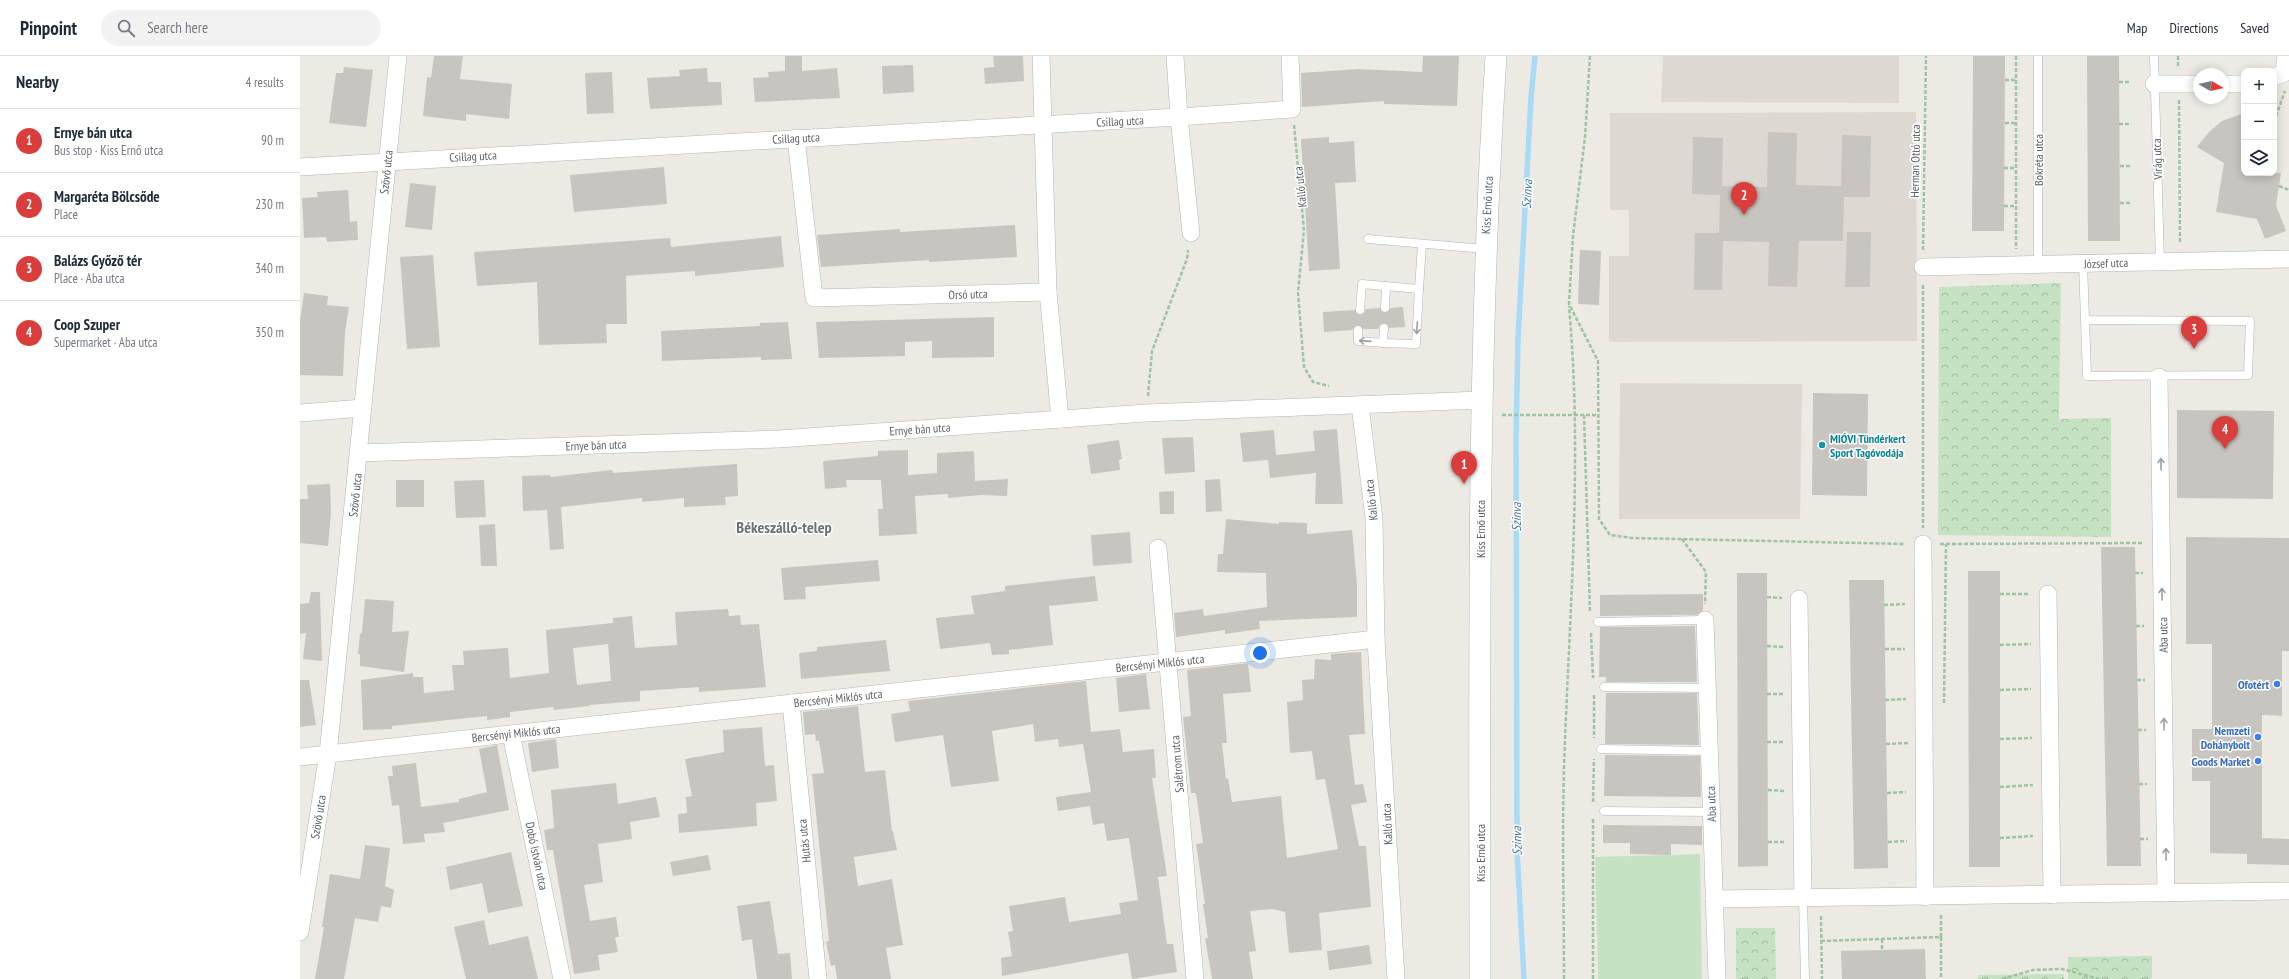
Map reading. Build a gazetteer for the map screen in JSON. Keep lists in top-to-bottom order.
{
  "streets": {
    "street": [
      "Csillag utca",
      "Szövő utca",
      "Kalló utca",
      "Kiss Ernő utca",
      "József utca",
      "Orsó utca",
      "Ernye bán utca",
      "Aba utca",
      "Bercsényi Miklós utca",
      "Salétrom utca",
      "Hutás utca",
      "Dobó István utca"
    ],
    "lane": ["Virág utca", "Bokréta utca"],
    "path": ["Herman Ottó utca"]
  },
  "crossings": [
    ["Csillag utca", "Szövő utca"],
    ["Csillag utca", "Kalló utca"],
    ["Csillag utca", "Orsó utca"],
    ["Virág utca", "József utca"],
    ["Bokréta utca", "József utca"],
    ["Herman Ottó utca", "József utca"],
    ["Szövő utca", "Ernye bán utca"],
    ["Szövő utca", "Bercsényi Miklós utca"],
    ["Kalló utca", "Ernye bán utca"],
    ["Kalló utca", "Bercsényi Miklós utca"],
    ["Kiss Ernő utca", "Ernye bán utca"],
    ["Bercsényi Miklós utca", "Salétrom utca"],
    ["Bercsényi Miklós utca", "Hutás utca"],
    ["Bercsényi Miklós utca", "Dobó István utca"]
  ],
  "districts": ["Békeszálló-telep"],
  "water": ["Szinva"],
  "places": [
    "MIÓVI Tündérkert Sport Tagóvodája",
    "Ofotért",
    "Nemzeti Dohánybolt",
    "Goods Market"
  ],
  "north": "right",
  "page": {
    "header": "Pinpoint",
    "search": "Search here",
    "nav": ["Map", "Directions", "Saved"],
    "heading": ["Nearby", "4 results"],
    "map_buttons": ["+", "−"],
    "list": [
      {
        "mark": "1",
        "name": "Ernye bán utca",
        "note": "Bus stop · Kiss Ernő utca",
        "value": "90 m"
      },
      {
        "mark": "2",
        "name": "Margaréta Bölcsőde",
        "note": "Place",
        "value": "230 m"
      },
      {
        "mark": "3",
        "name": "Balázs Győző tér",
        "note": "Place · Aba utca",
        "value": "340 m"
      },
      {
        "mark": "4",
        "name": "Coop Szuper",
        "note": "Supermarket · Aba utca",
        "value": "350 m"
      }
    ],
    "pins": [
      "2",
      "3",
      "4",
      "1"
    ]
  }
}
